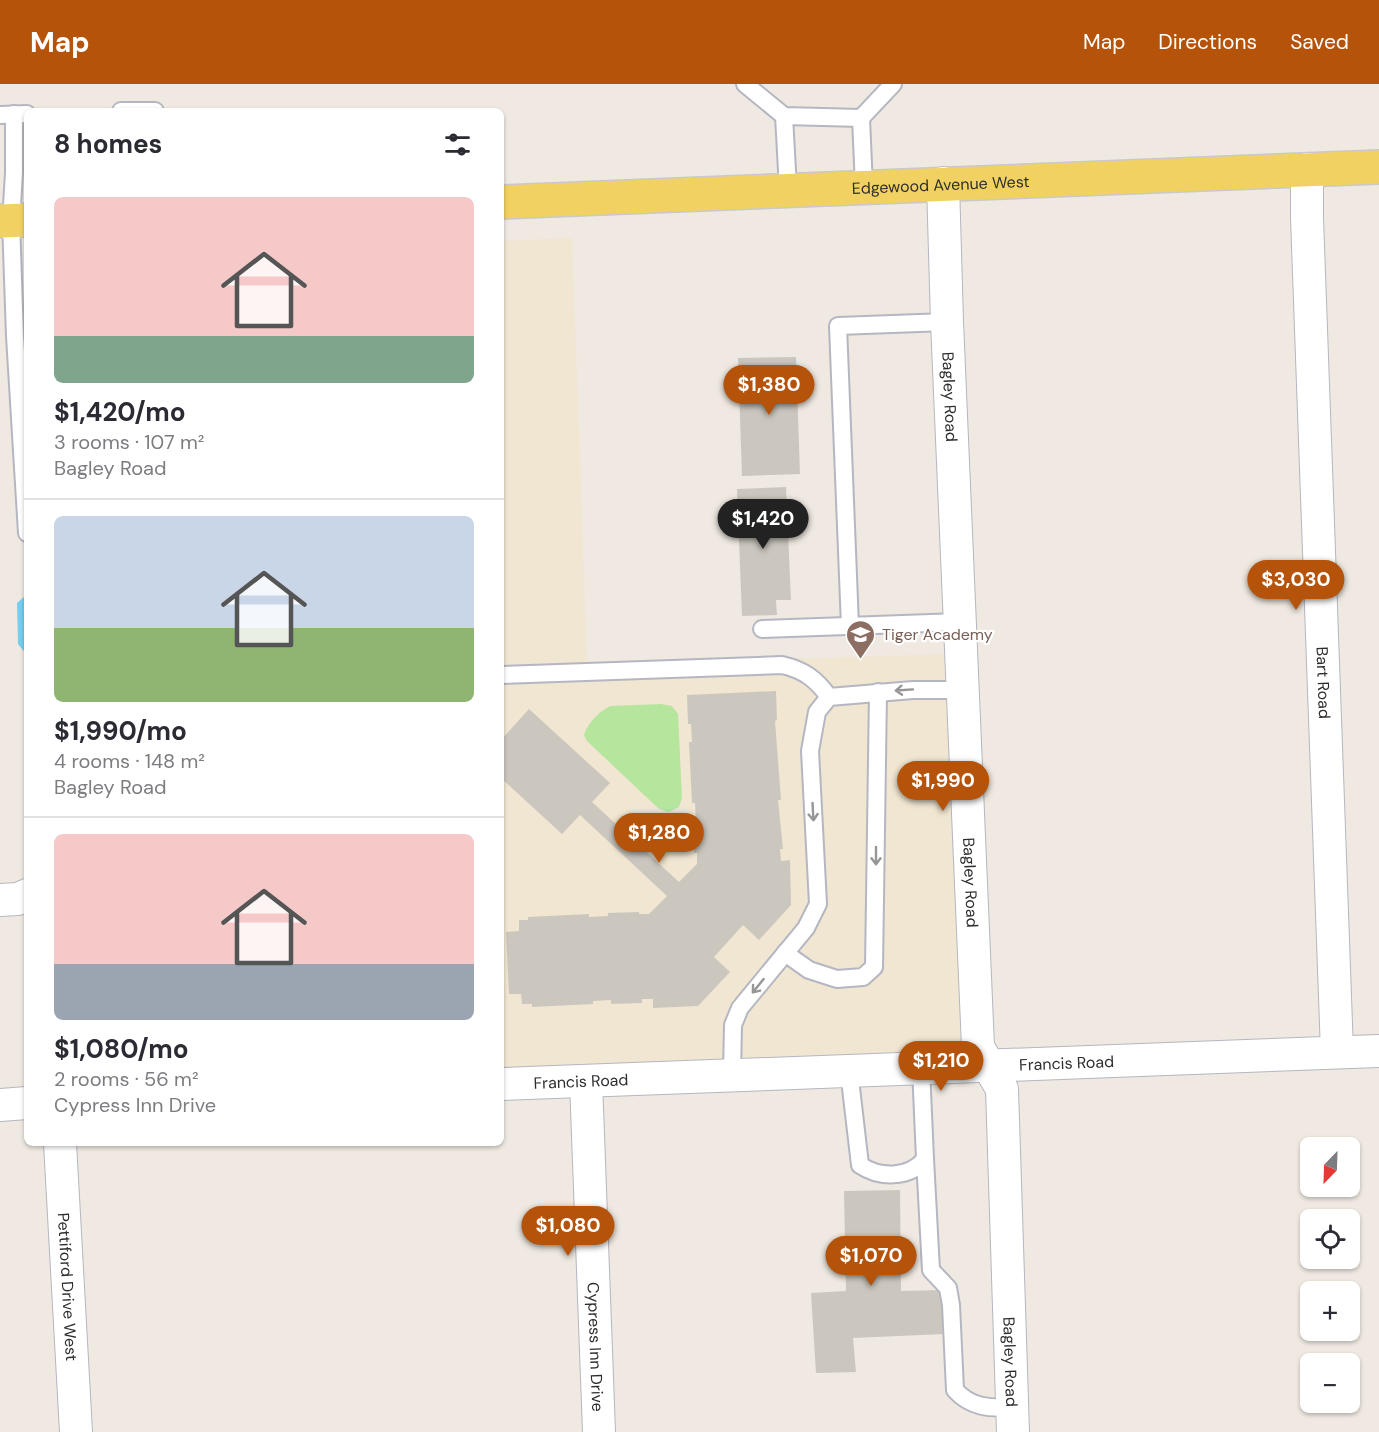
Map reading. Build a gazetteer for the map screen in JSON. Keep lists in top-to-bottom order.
{
  "streets": {
    "main road": ["Edgewood Avenue West"],
    "street": [
      "Bagley Road",
      "Bart Road",
      "Francis Road",
      "Pettiford Drive West",
      "Cypress Inn Drive"
    ]
  },
  "crossings": [
    ["Edgewood Avenue West", "Bagley Road"],
    ["Edgewood Avenue West", "Bart Road"],
    ["Bagley Road", "Francis Road"],
    ["Bart Road", "Francis Road"],
    ["Francis Road", "Cypress Inn Drive"]
  ],
  "places": {
    "school or university": ["Tiger Academy"]
  },
  "north": "bottom left",
  "page": {
    "header": "Map",
    "nav": ["Map", "Directions", "Saved"],
    "heading": "8 homes",
    "list": [
      {
        "name": "$1,420/mo",
        "note": "3 rooms · 107 m² · Bagley Road"
      },
      {
        "name": "$1,990/mo",
        "note": "4 rooms · 148 m² · Bagley Road"
      },
      {
        "name": "$1,080/mo",
        "note": "2 rooms · 56 m² · Cypress Inn Drive"
      }
    ],
    "price": [
      "$1,380",
      "$1,420",
      "$3,030",
      "$1,990",
      "$1,280",
      "$1,210",
      "$1,080",
      "$1,070"
    ],
    "map_buttons": ["+", "−"]
  }
}
